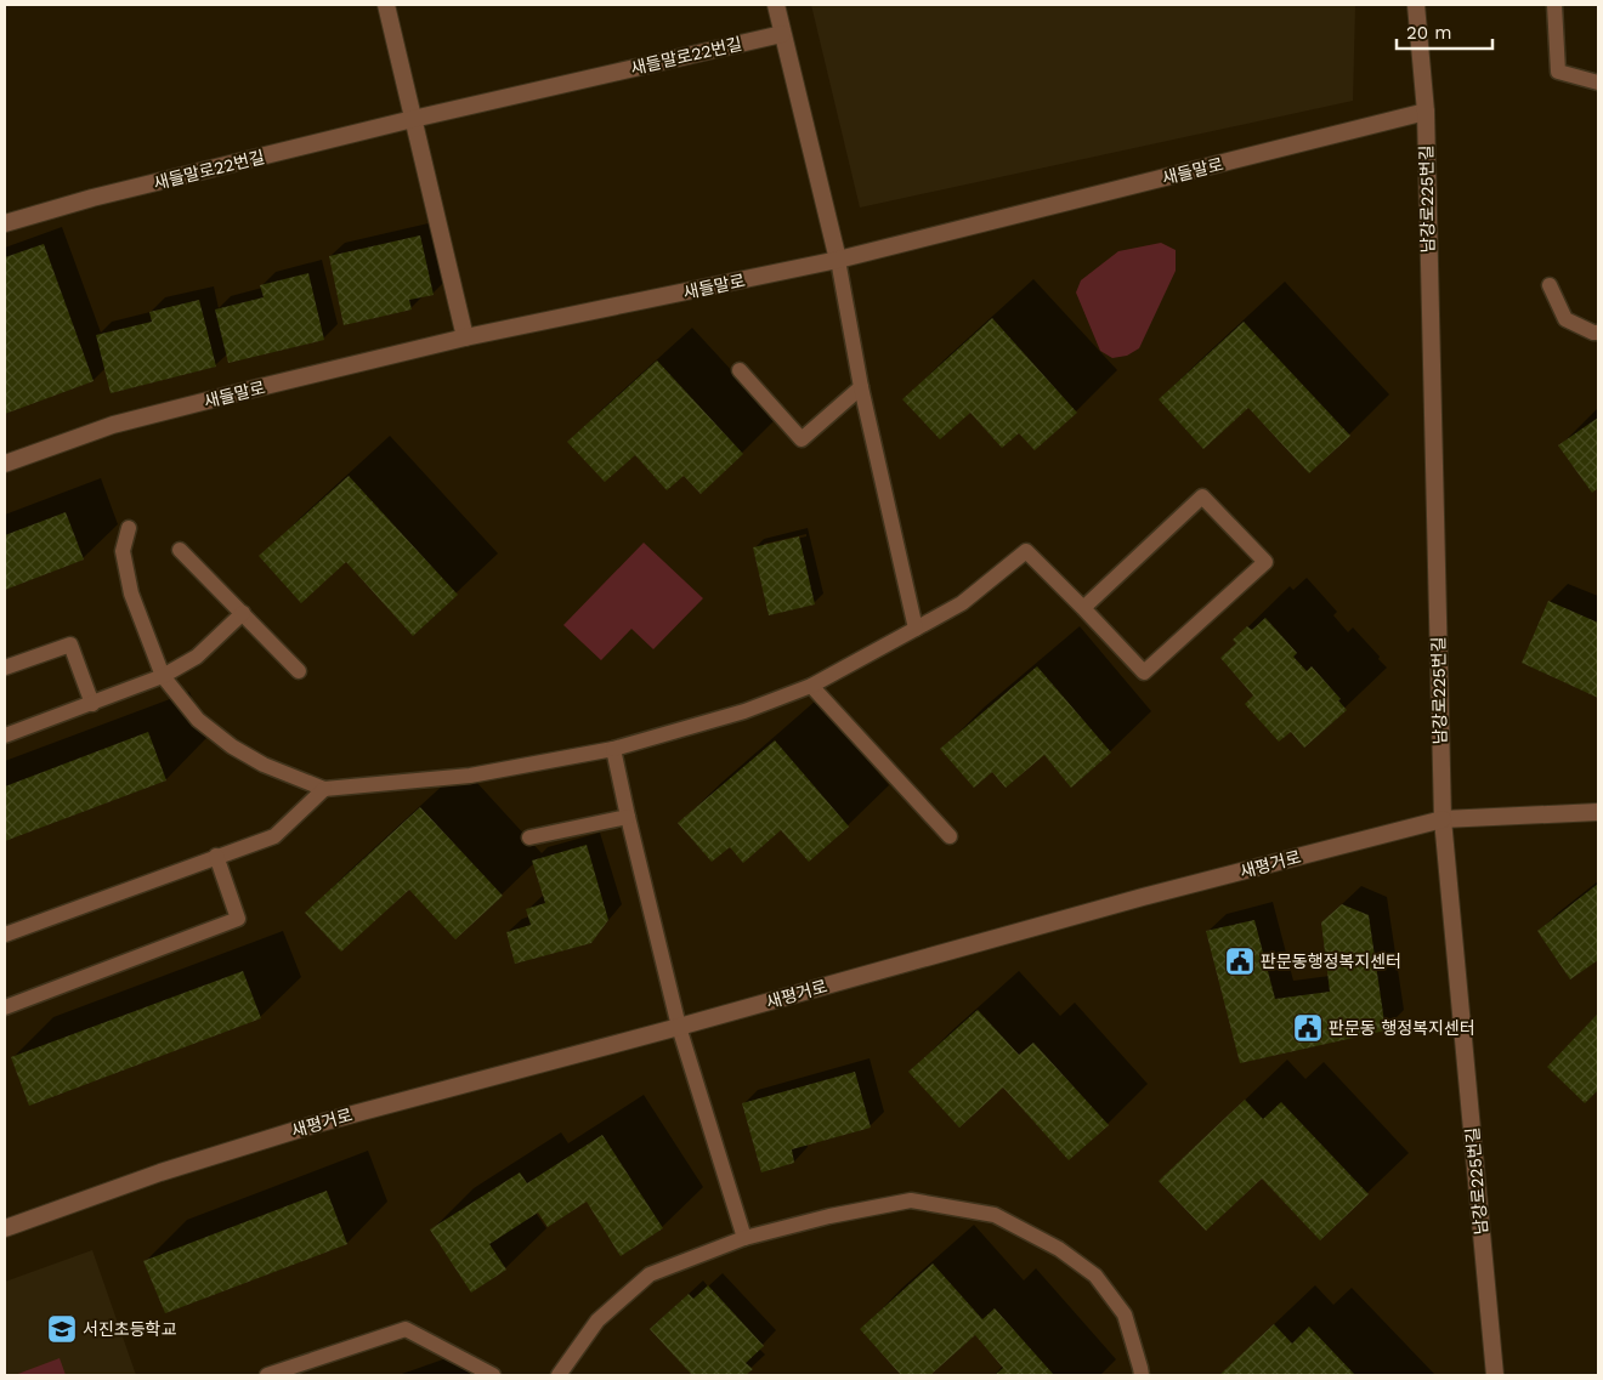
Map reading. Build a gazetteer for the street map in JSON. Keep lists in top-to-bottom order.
{
  "streets": {
    "street": [
      "새들말로22번길",
      "새들말로",
      "남강로225번길",
      "새평거로"
    ]
  },
  "crossings": [
    ["새들말로", "남강로225번길"],
    ["남강로225번길", "새평거로"]
  ],
  "places": {
    "public building": ["판문동행정복지센터", "판문동 행정복지센터"],
    "school or university": ["서진초등학교"]
  },
  "scale_bar": "20 m"
}
